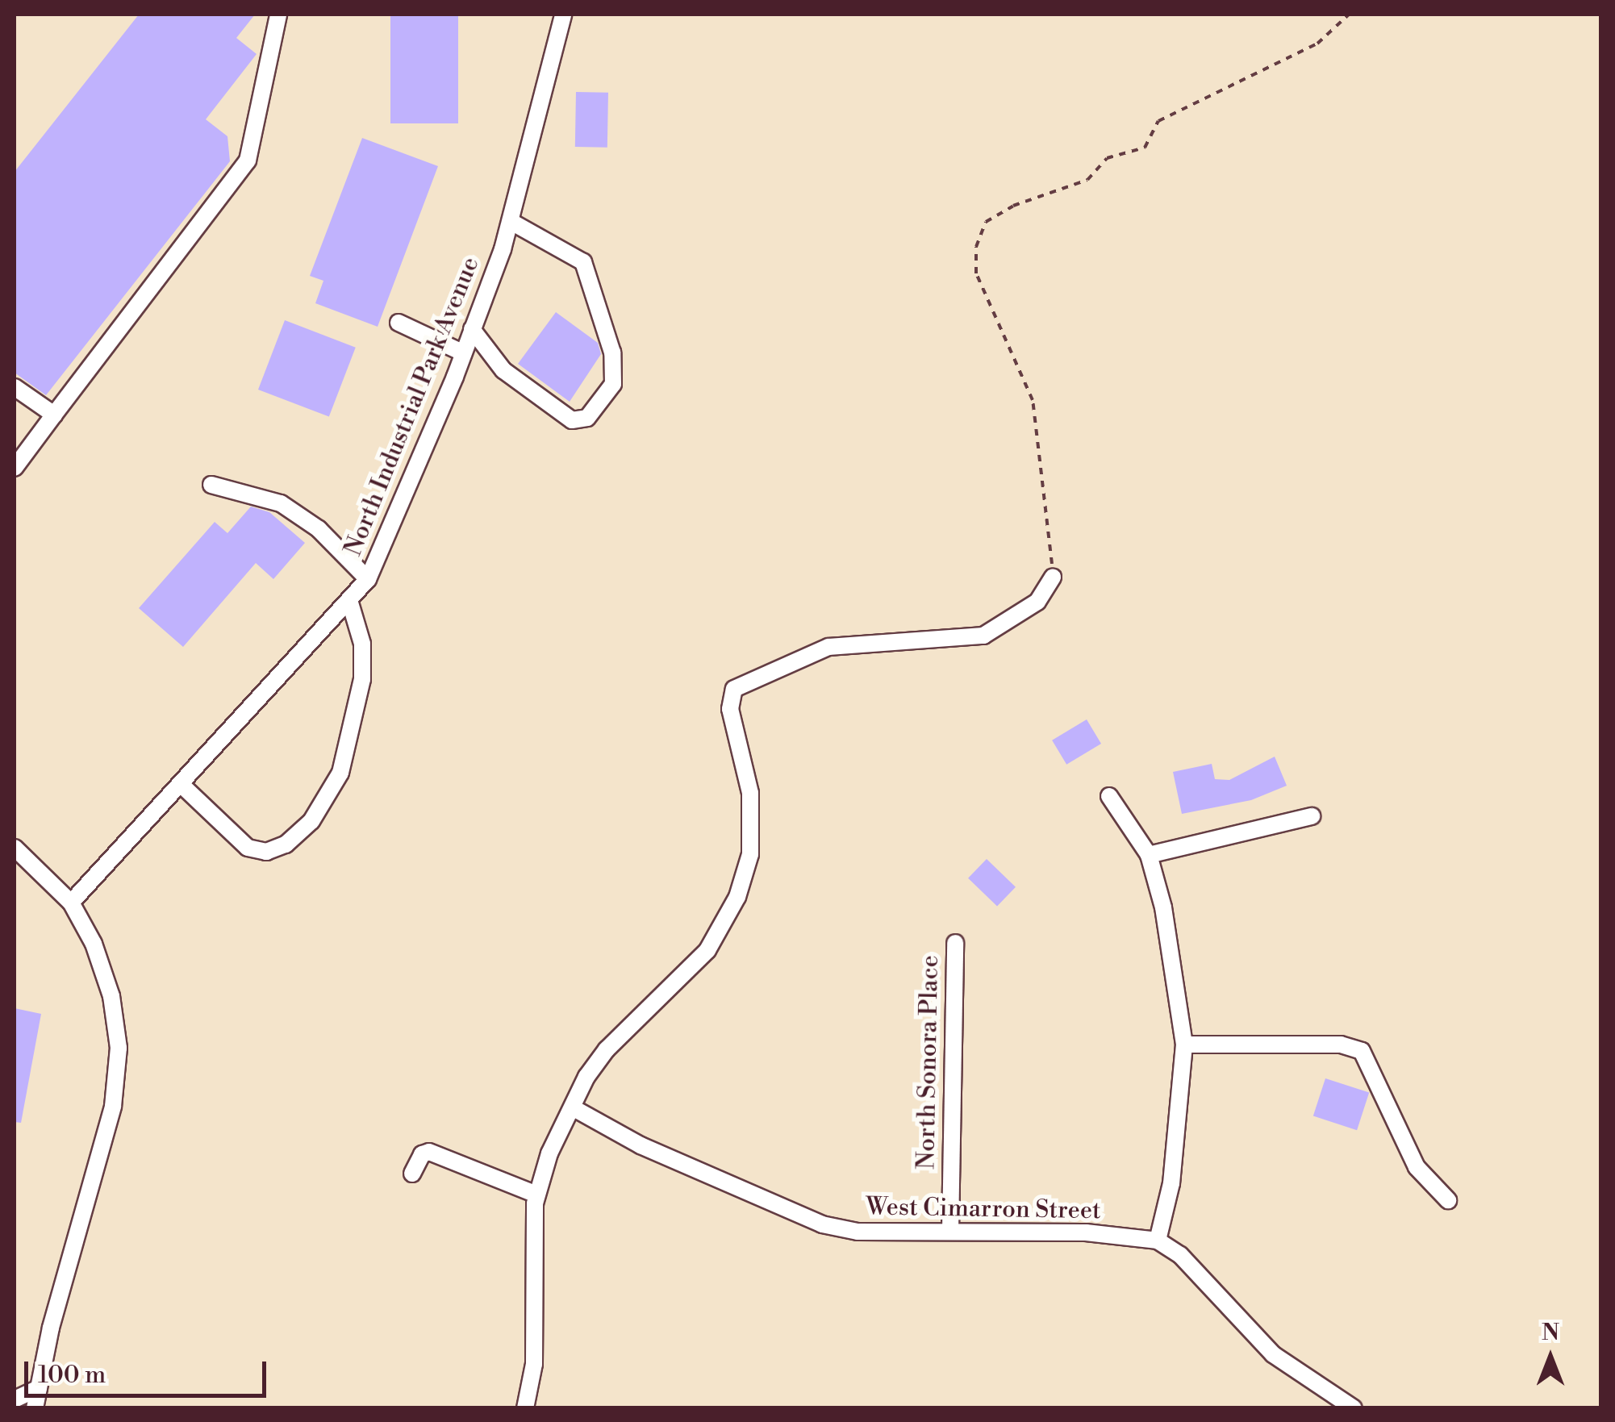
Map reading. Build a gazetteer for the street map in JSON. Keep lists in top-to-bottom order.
{
  "streets": {
    "street": ["North Industrial Park Avenue", "North Sonora Place", "West Cimarron Street"]
  },
  "crossings": [
    ["North Sonora Place", "West Cimarron Street"]
  ],
  "scale_bar": "100 m",
  "north": "top"
}
